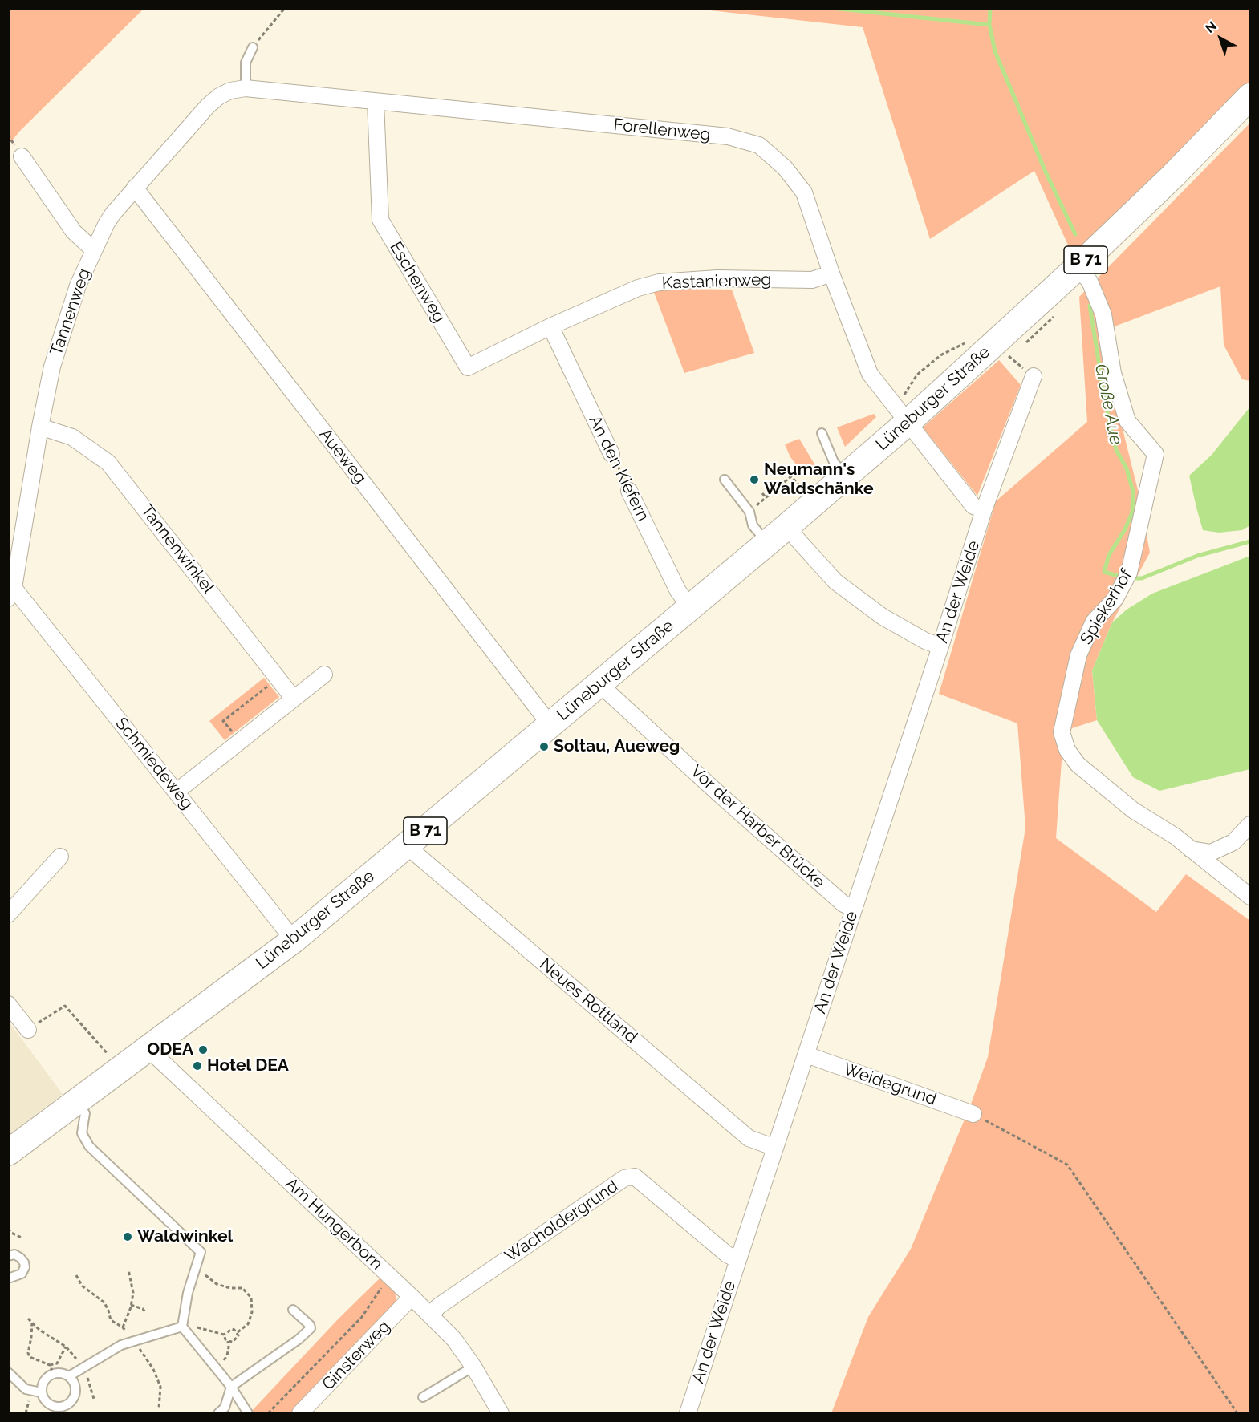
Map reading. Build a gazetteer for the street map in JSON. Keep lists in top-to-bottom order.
{
  "streets": {
    "main road": ["B 71", "Lüneburger Straße"],
    "street": [
      "Forellenweg",
      "Kastanienweg",
      "Eschenweg",
      "Tannenweg",
      "Aueweg",
      "An den Kiefern",
      "Tannenwinkel",
      "An der Weide",
      "Spiekerhof",
      "Schmiedeweg",
      "Vor der Harber Brücke",
      "Neues Rottland",
      "Weidegrund",
      "Wacholdergrund",
      "Am Hungerborn",
      "Ginsterweg"
    ]
  },
  "crossings": [
    ["Forellenweg", "Kastanienweg"],
    ["Forellenweg", "Eschenweg"],
    ["Forellenweg", "Tannenweg"],
    ["Forellenweg", "Lüneburger Straße"],
    ["Kastanienweg", "Eschenweg"],
    ["Kastanienweg", "An den Kiefern"],
    ["Eschenweg", "An den Kiefern"],
    ["Tannenweg", "Aueweg"],
    ["Tannenweg", "Tannenwinkel"],
    ["Tannenweg", "Schmiedeweg"],
    ["Lüneburger Straße", "Aueweg"],
    ["Lüneburger Straße", "An den Kiefern"],
    ["Lüneburger Straße", "Spiekerhof"],
    ["Lüneburger Straße", "Schmiedeweg"],
    ["Lüneburger Straße", "Vor der Harber Brücke"],
    ["Lüneburger Straße", "Neues Rottland"],
    ["Lüneburger Straße", "Am Hungerborn"],
    ["An der Weide", "Vor der Harber Brücke"],
    ["An der Weide", "Neues Rottland"],
    ["An der Weide", "Weidegrund"],
    ["An der Weide", "Wacholdergrund"],
    ["Wacholdergrund", "Am Hungerborn"],
    ["Am Hungerborn", "Ginsterweg"]
  ],
  "water": ["Große Aue"],
  "places": [
    "Neumann's Waldschänke",
    "Soltau, Aueweg",
    "ODEA",
    "Hotel DEA",
    "Waldwinkel"
  ],
  "north": "top left"
}
